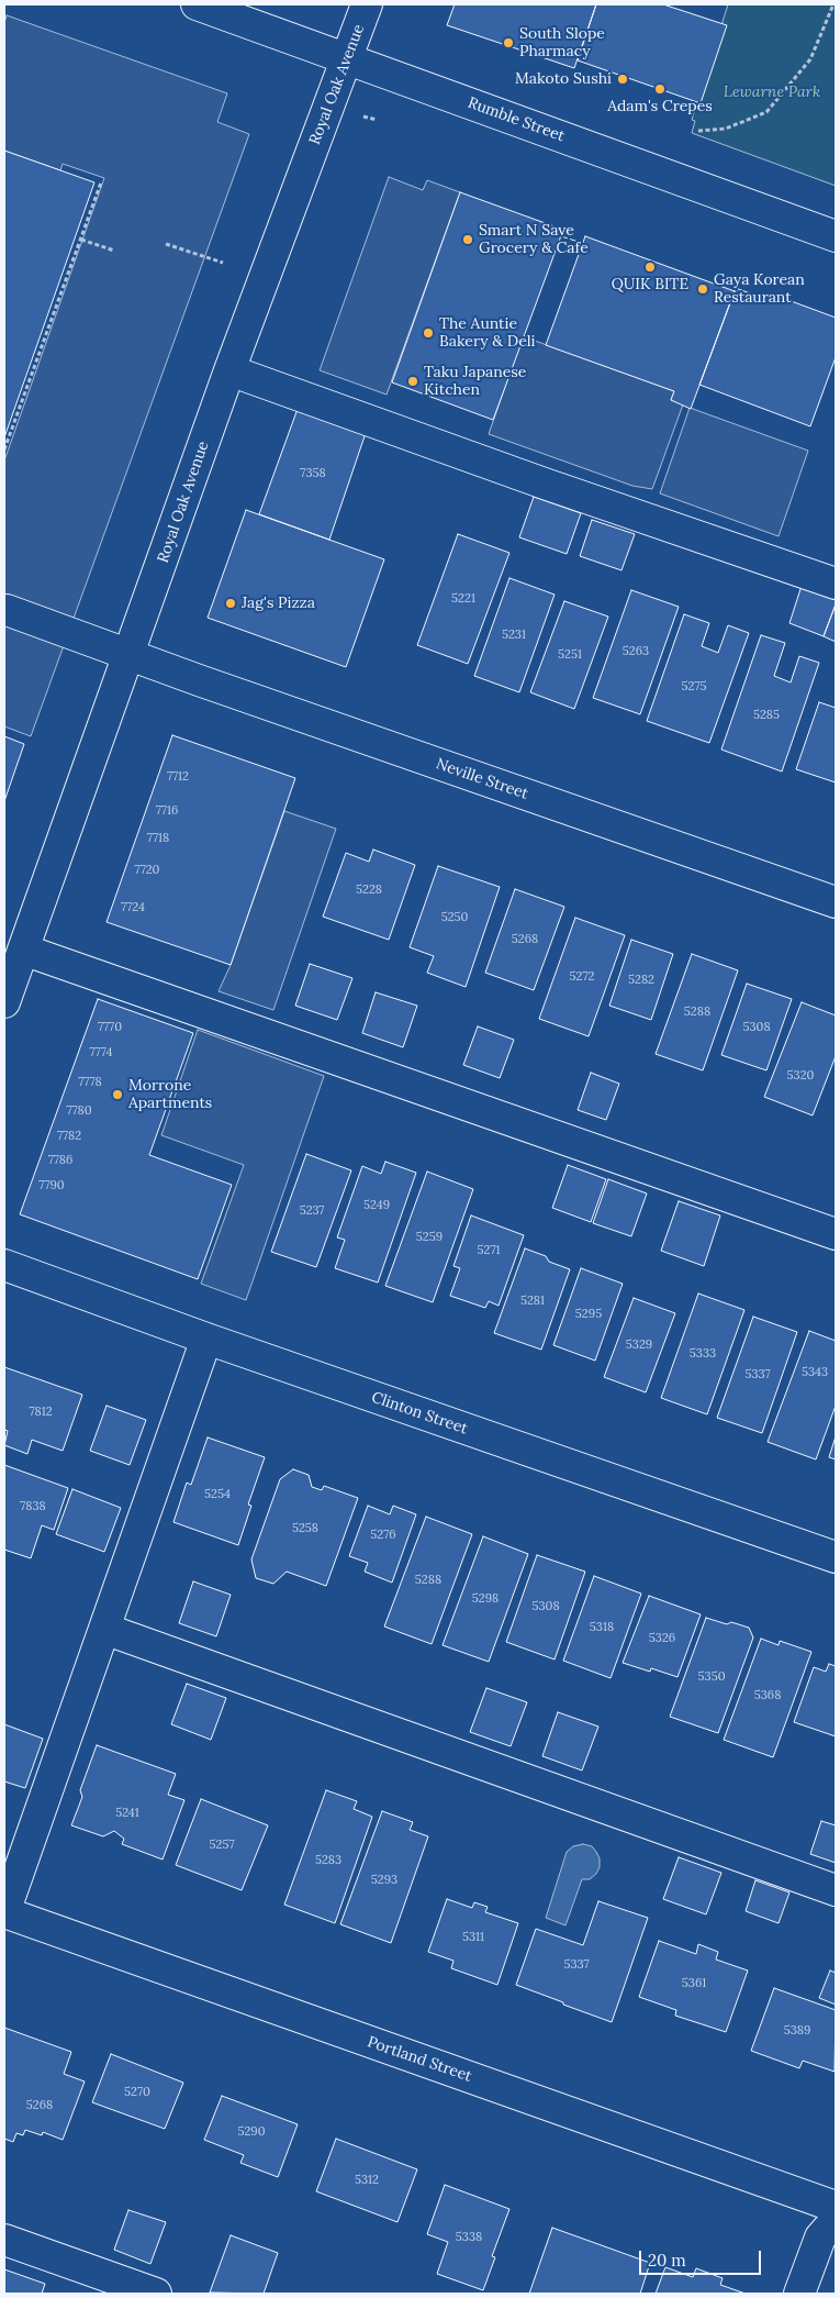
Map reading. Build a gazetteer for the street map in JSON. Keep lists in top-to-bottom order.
{
  "streets": {
    "street": [
      "Royal Oak Avenue",
      "Rumble Street",
      "Neville Street",
      "Clinton Street",
      "Portland Street"
    ]
  },
  "crossings": [
    ["Royal Oak Avenue", "Rumble Street"],
    ["Royal Oak Avenue", "Neville Street"]
  ],
  "parks": ["Lewarne Park"],
  "places": [
    "South Slope Pharmacy",
    "Makoto Sushi",
    "Adam's Crepes",
    "Smart N Save Grocery & Cafe",
    "QUIK BITE",
    "Gaya Korean Restaurant",
    "The Auntie Bakery & Deli",
    "Taku Japanese Kitchen",
    "Jag's Pizza",
    "Morrone Apartments"
  ],
  "house_numbers": [
    "7358",
    "5221",
    "5231",
    "5263",
    "5251",
    "5275",
    "5285",
    "7712",
    "7716",
    "7718",
    "7720",
    "5228",
    "7724",
    "5250",
    "5268",
    "5272",
    "5282",
    "5288",
    "7770",
    "5308",
    "7774",
    "5320",
    "7778",
    "7780",
    "7782",
    "7786",
    "7790",
    "5249",
    "5237",
    "5259",
    "5271",
    "5281",
    "5295",
    "5329",
    "5333",
    "5343",
    "5337",
    "7812",
    "5254",
    "7838",
    "5258",
    "5276",
    "5288",
    "5298",
    "5308",
    "5318",
    "5326",
    "5350",
    "5368",
    "5241",
    "5257",
    "5283",
    "5293",
    "5311",
    "5337",
    "5361",
    "5389",
    "5270",
    "5268",
    "5290",
    "5312",
    "5338"
  ],
  "scale_bar": "20 m"
}
